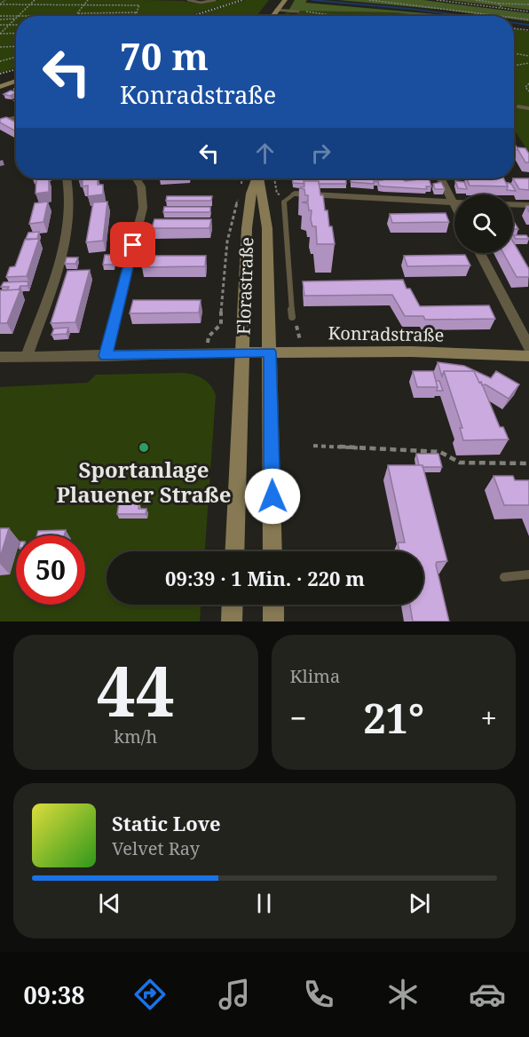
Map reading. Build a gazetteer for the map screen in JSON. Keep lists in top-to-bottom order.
{
  "streets": {
    "main road": ["Florastraße", "Konradstraße"]
  },
  "crossings": [
    ["Florastraße", "Konradstraße"]
  ],
  "places": ["Sportanlage Plauener Straße"],
  "page": {
    "turn": ["70 m", "Konradstraße"],
    "limit": "50",
    "trip": "09:39 · 1 Min. · 220 m",
    "tile": [
      ["44", "km/h"],
      "Klima"
    ],
    "heat": ["−", "21°", "+"],
    "song": ["Static Love", "Velvet Ray"],
    "tabs": "09:38"
  }
}
